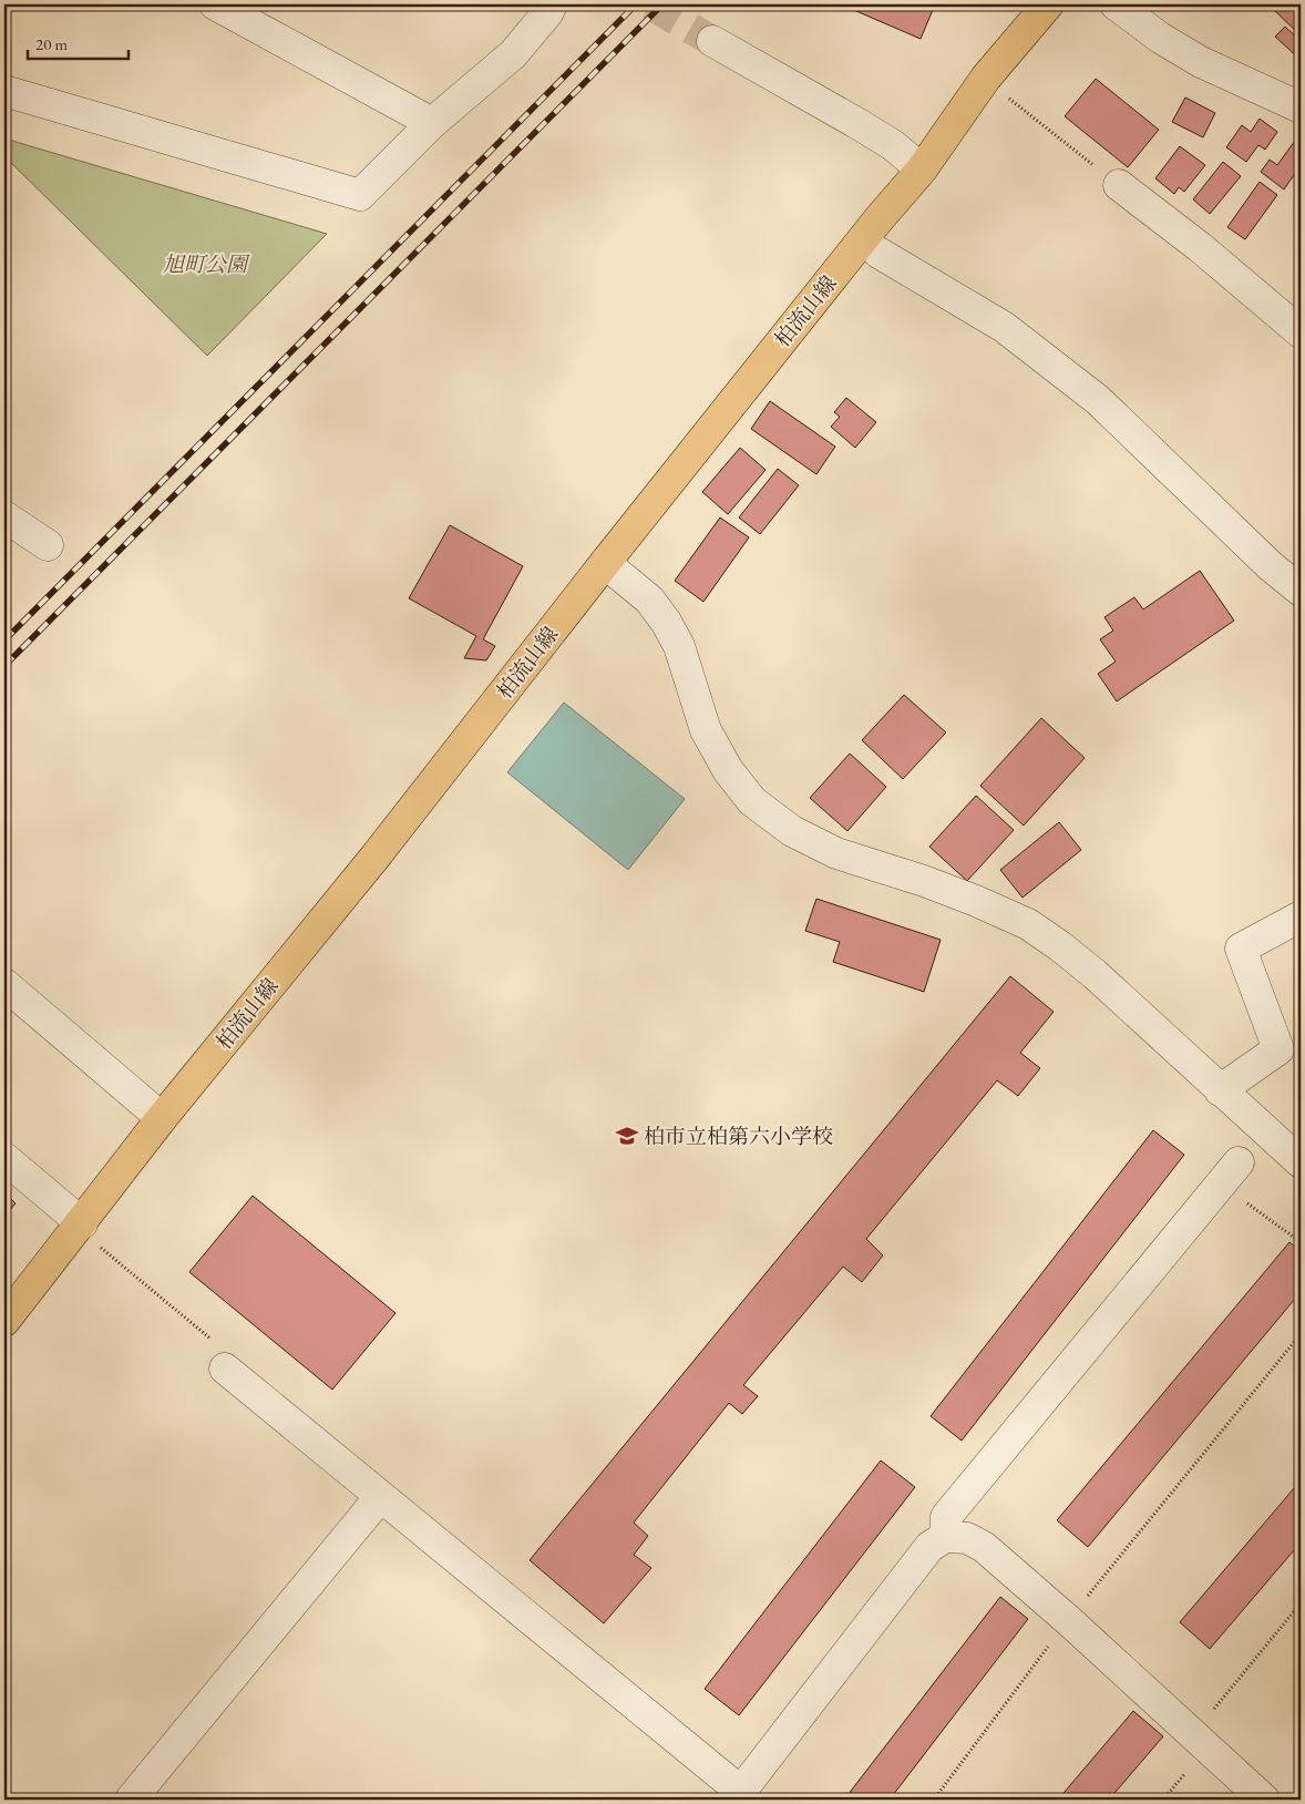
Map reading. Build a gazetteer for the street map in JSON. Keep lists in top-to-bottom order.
{
  "streets": {
    "main road": ["柏流山線"]
  },
  "parks": ["旭町公園"],
  "places": {
    "school or university": ["柏市立柏第六小学校"]
  },
  "scale_bar": "20 m"
}
